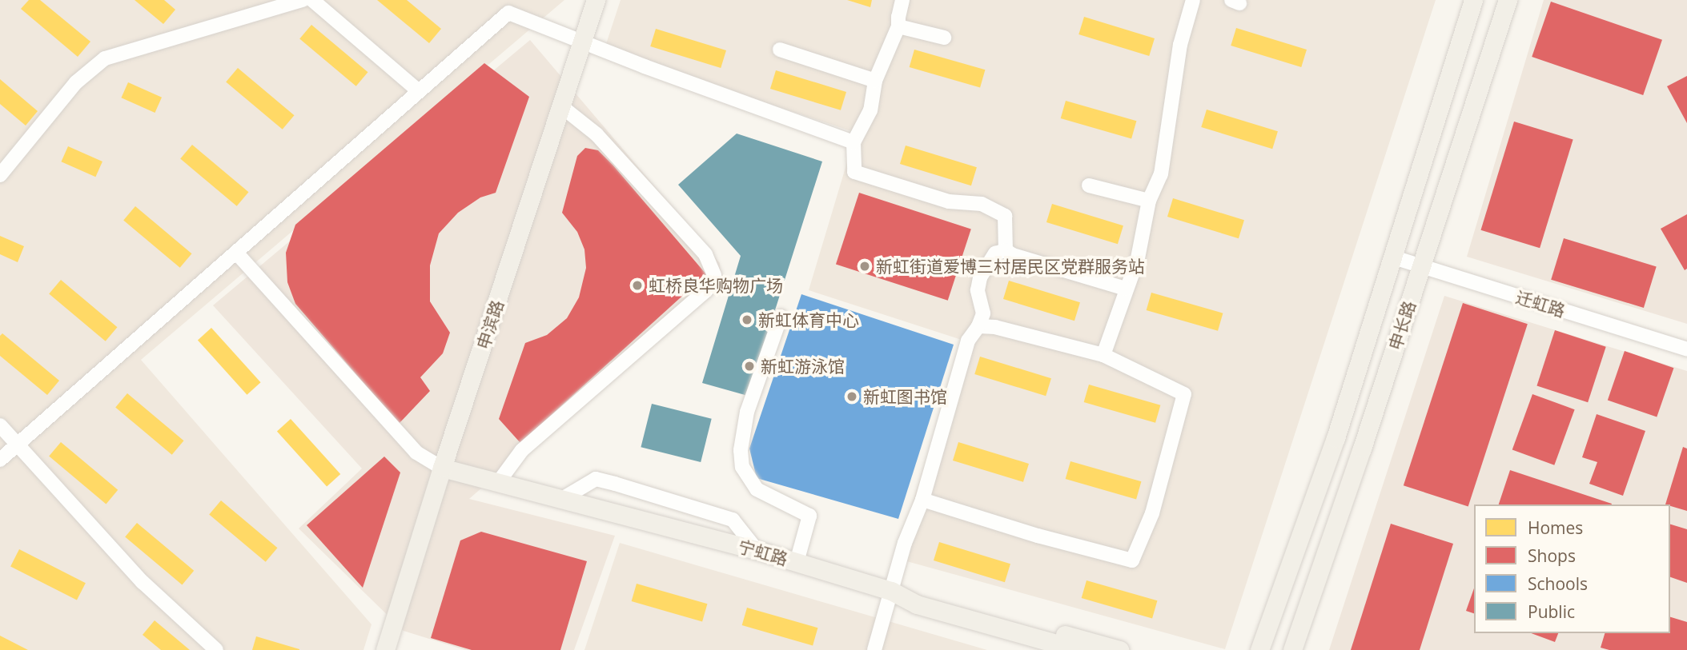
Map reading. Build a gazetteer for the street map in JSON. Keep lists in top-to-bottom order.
{
  "streets": {
    "main road": ["申滨路", "申长路", "宁虹路"],
    "street": ["迁虹路"]
  },
  "crossings": [
    ["迁虹路", "申长路"],
    ["申滨路", "宁虹路"]
  ],
  "places": [
    "新虹街道爱博三村居民区党群服务站",
    "虹桥良华购物广场",
    "新虹体育中心",
    "新虹游泳馆",
    "新虹图书馆"
  ],
  "legend": [
    "Homes",
    "Shops",
    "Schools",
    "Public"
  ]
}
